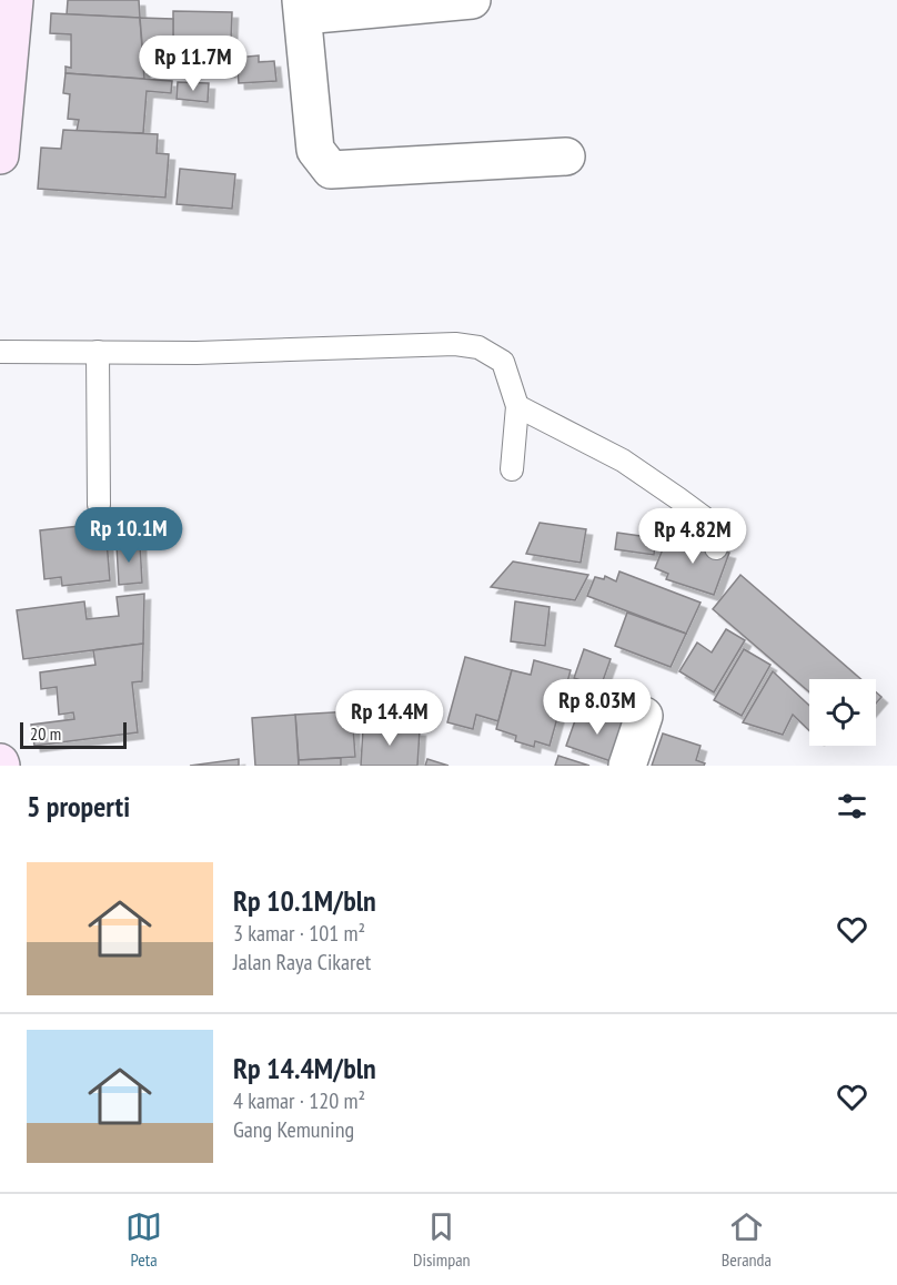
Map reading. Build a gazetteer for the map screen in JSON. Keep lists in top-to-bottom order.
{
  "scale_bar": "20 m",
  "page": {
    "price": [
      "Rp 11.7M",
      "Rp 10.1M",
      "Rp 4.82M",
      "Rp 8.03M",
      "Rp 14.4M"
    ],
    "scale": "20 m",
    "heading": "5 properti",
    "list": [
      {
        "name": "Rp 10.1M/bln",
        "note": "3 kamar · 101 m² · Jalan Raya Cikaret"
      },
      {
        "name": "Rp 14.4M/bln",
        "note": "4 kamar · 120 m² · Gang Kemuning"
      }
    ],
    "tabs": ["Peta", "Disimpan", "Beranda"]
  }
}
